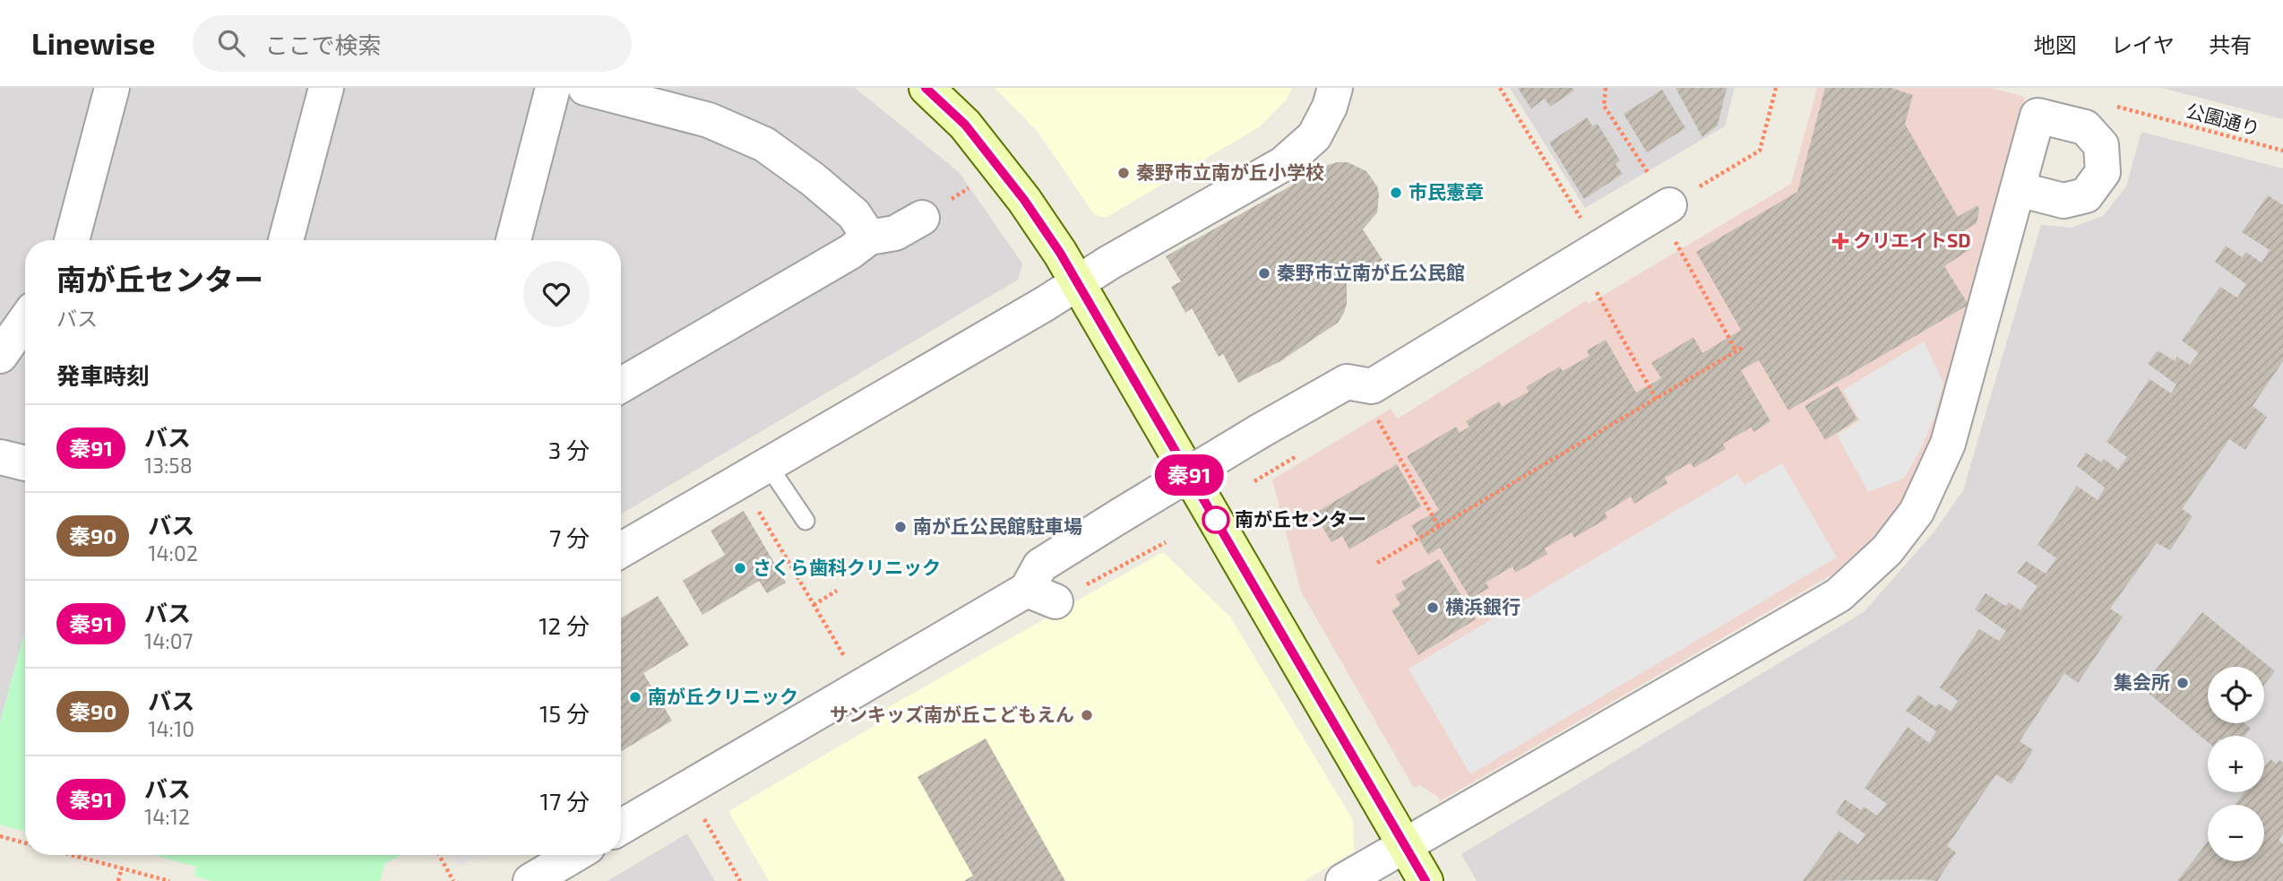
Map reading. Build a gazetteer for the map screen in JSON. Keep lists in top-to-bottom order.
{
  "streets": {
    "path": ["公園通り"]
  },
  "places": {
    "other": [
      "秦野市立南が丘小学校",
      "市民憲章",
      "秦野市立南が丘公民館",
      "南が丘センター",
      "南が丘公民館駐車場",
      "さくら歯科クリニック",
      "横浜銀行",
      "集会所",
      "南が丘クリニック",
      "サンキッズ南が丘こどもえん"
    ],
    "health": ["クリエイトSD"]
  },
  "lines": ["bus line 秦91"],
  "page": {
    "header": "Linewise",
    "search": "ここで検索",
    "nav": ["地図", "レイヤ", "共有"],
    "on_map": "秦91",
    "heading": [
      ["南が丘センター", "バス"],
      "発車時刻"
    ],
    "list": [
      {
        "mark": "秦91",
        "name": "バス",
        "note": "13:58",
        "value": "3 分"
      },
      {
        "mark": "秦90",
        "name": "バス",
        "note": "14:02",
        "value": "7 分"
      },
      {
        "mark": "秦91",
        "name": "バス",
        "note": "14:07",
        "value": "12 分"
      },
      {
        "mark": "秦90",
        "name": "バス",
        "note": "14:10",
        "value": "15 分"
      },
      {
        "mark": "秦91",
        "name": "バス",
        "note": "14:12",
        "value": "17 分"
      }
    ],
    "map_buttons": ["+", "−"]
  }
}
